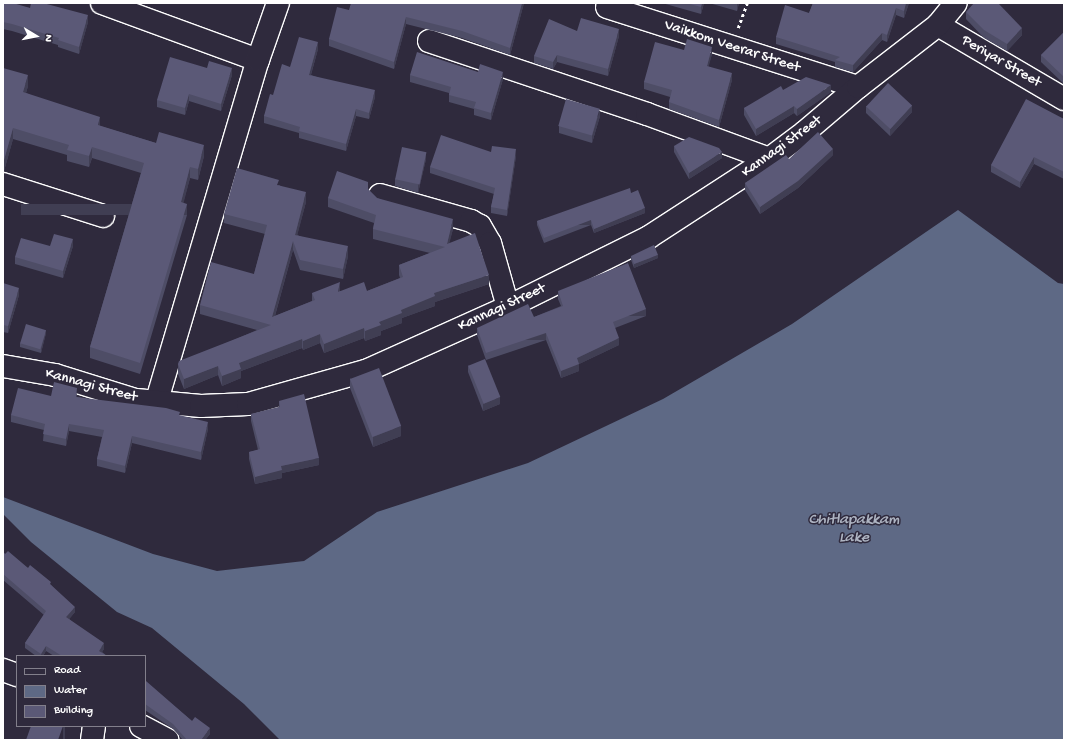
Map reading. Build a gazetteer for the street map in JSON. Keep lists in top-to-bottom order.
{
  "streets": {
    "street": ["Vaikkom Veerar Street", "Periyar Street", "Kannagi Street"]
  },
  "crossings": [
    ["Vaikkom Veerar Street", "Kannagi Street"],
    ["Periyar Street", "Kannagi Street"]
  ],
  "water": ["Chitlapakkam Lake"],
  "legend": ["Road", "Water", "Building"],
  "north": "right"
}
